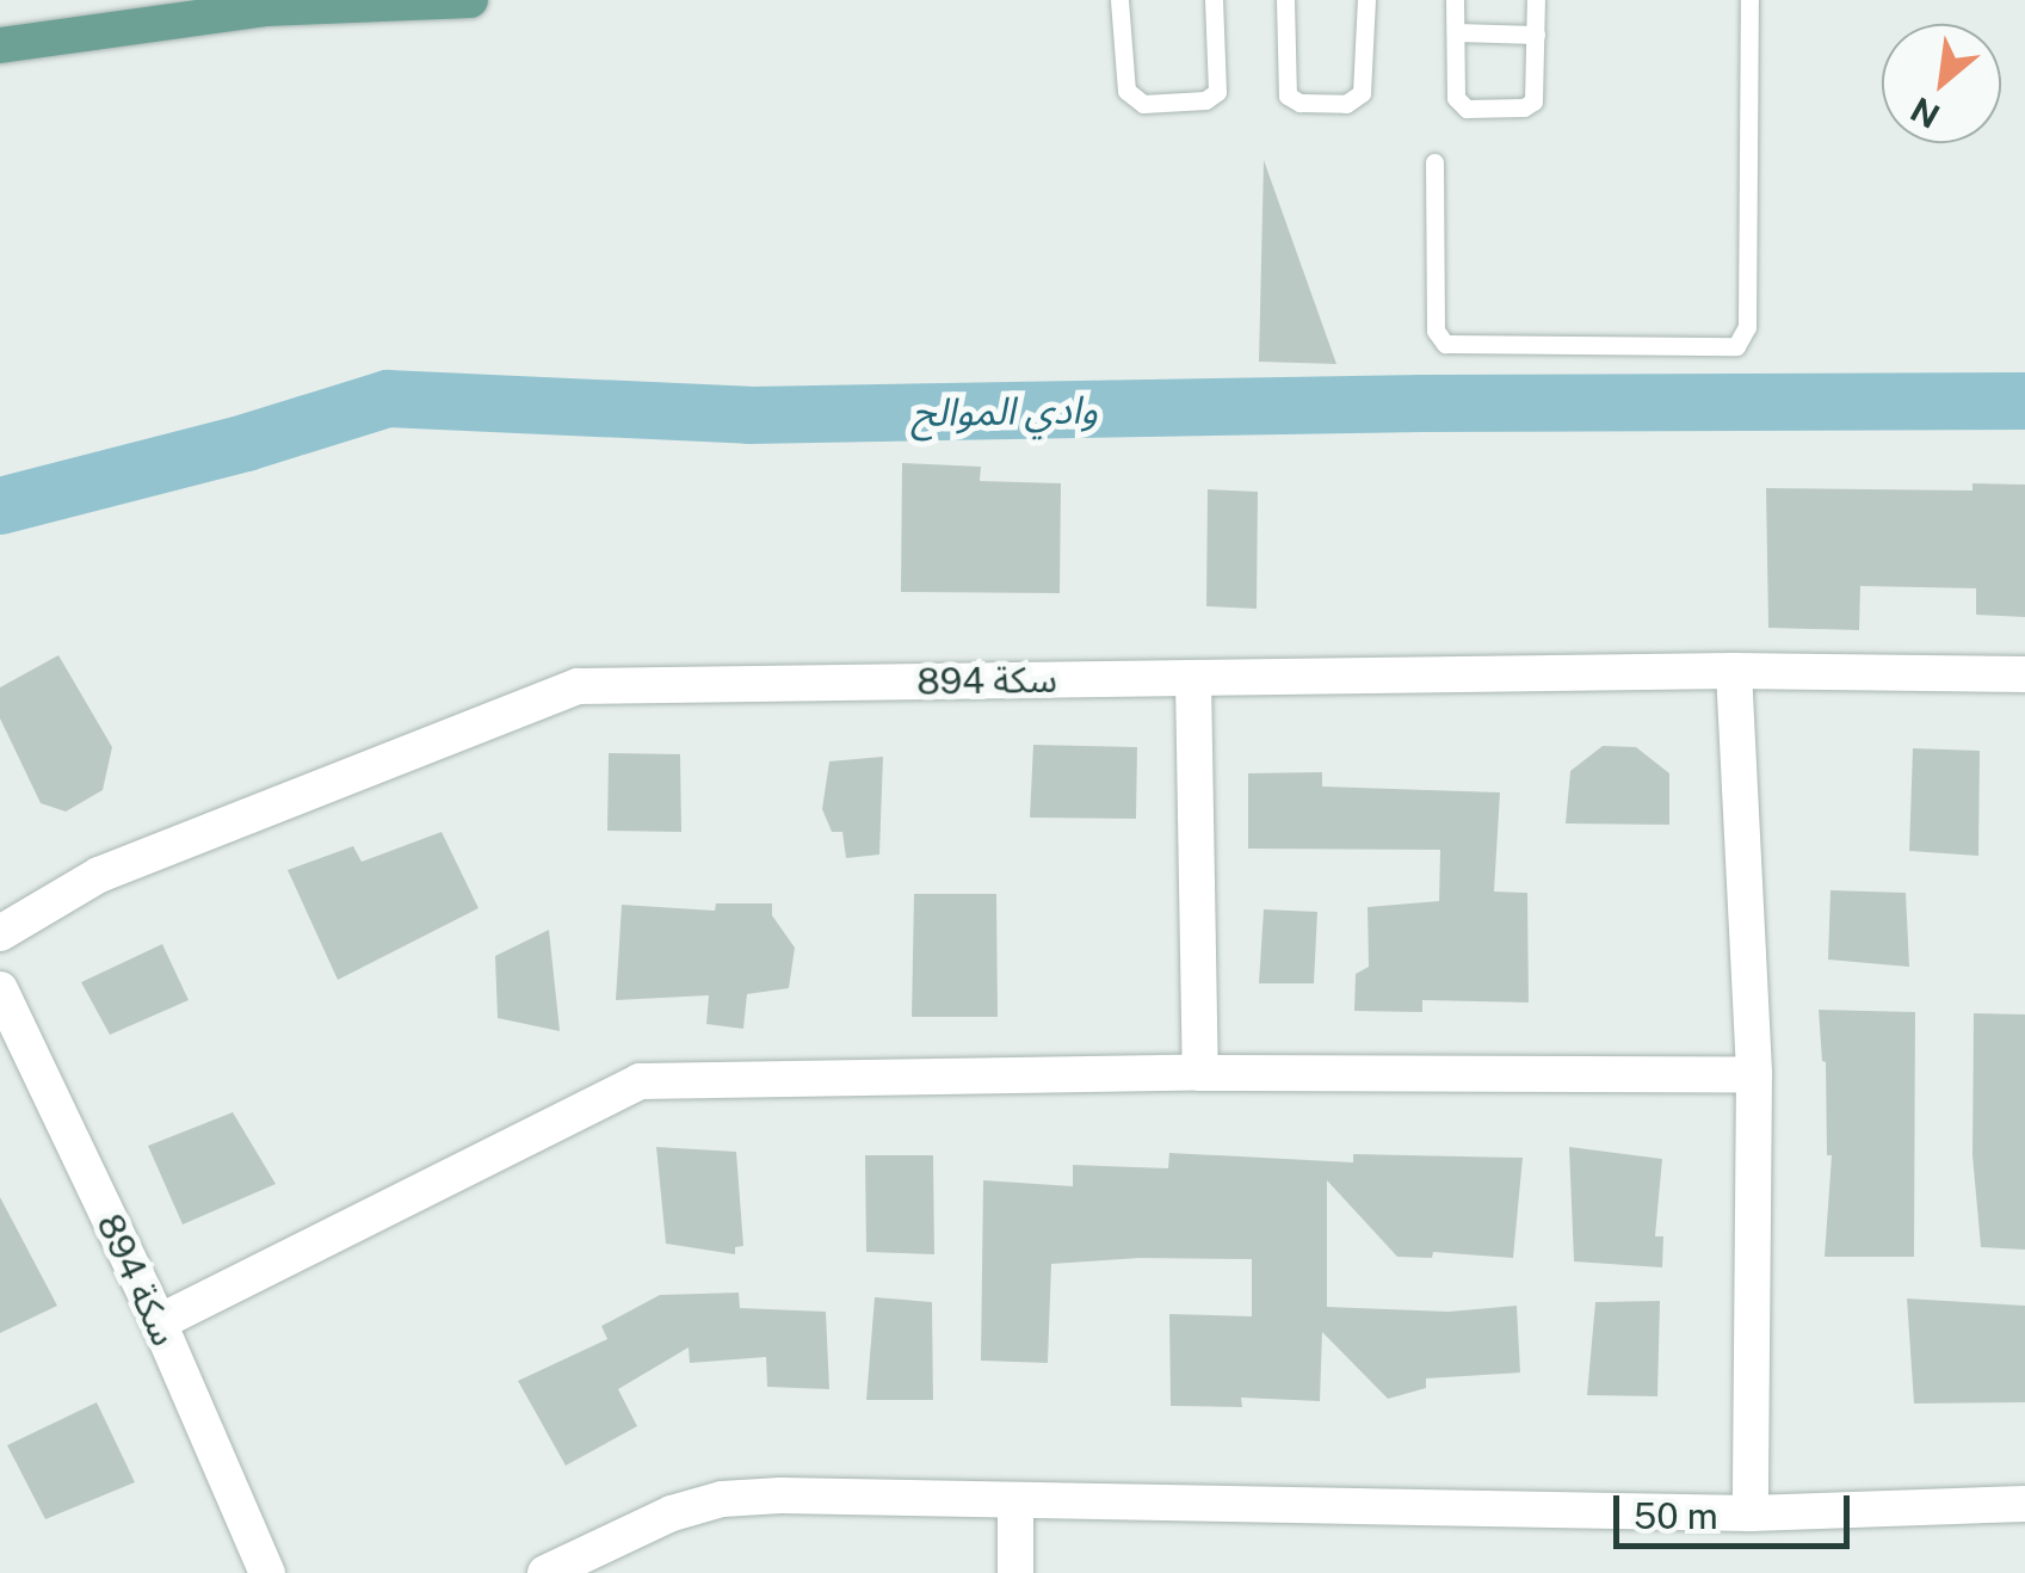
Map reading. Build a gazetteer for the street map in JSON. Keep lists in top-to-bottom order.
{
  "streets": {
    "street": ["سكة 894"]
  },
  "water": ["وادي الموالح"],
  "scale_bar": "50 m",
  "north": "bottom left"
}
